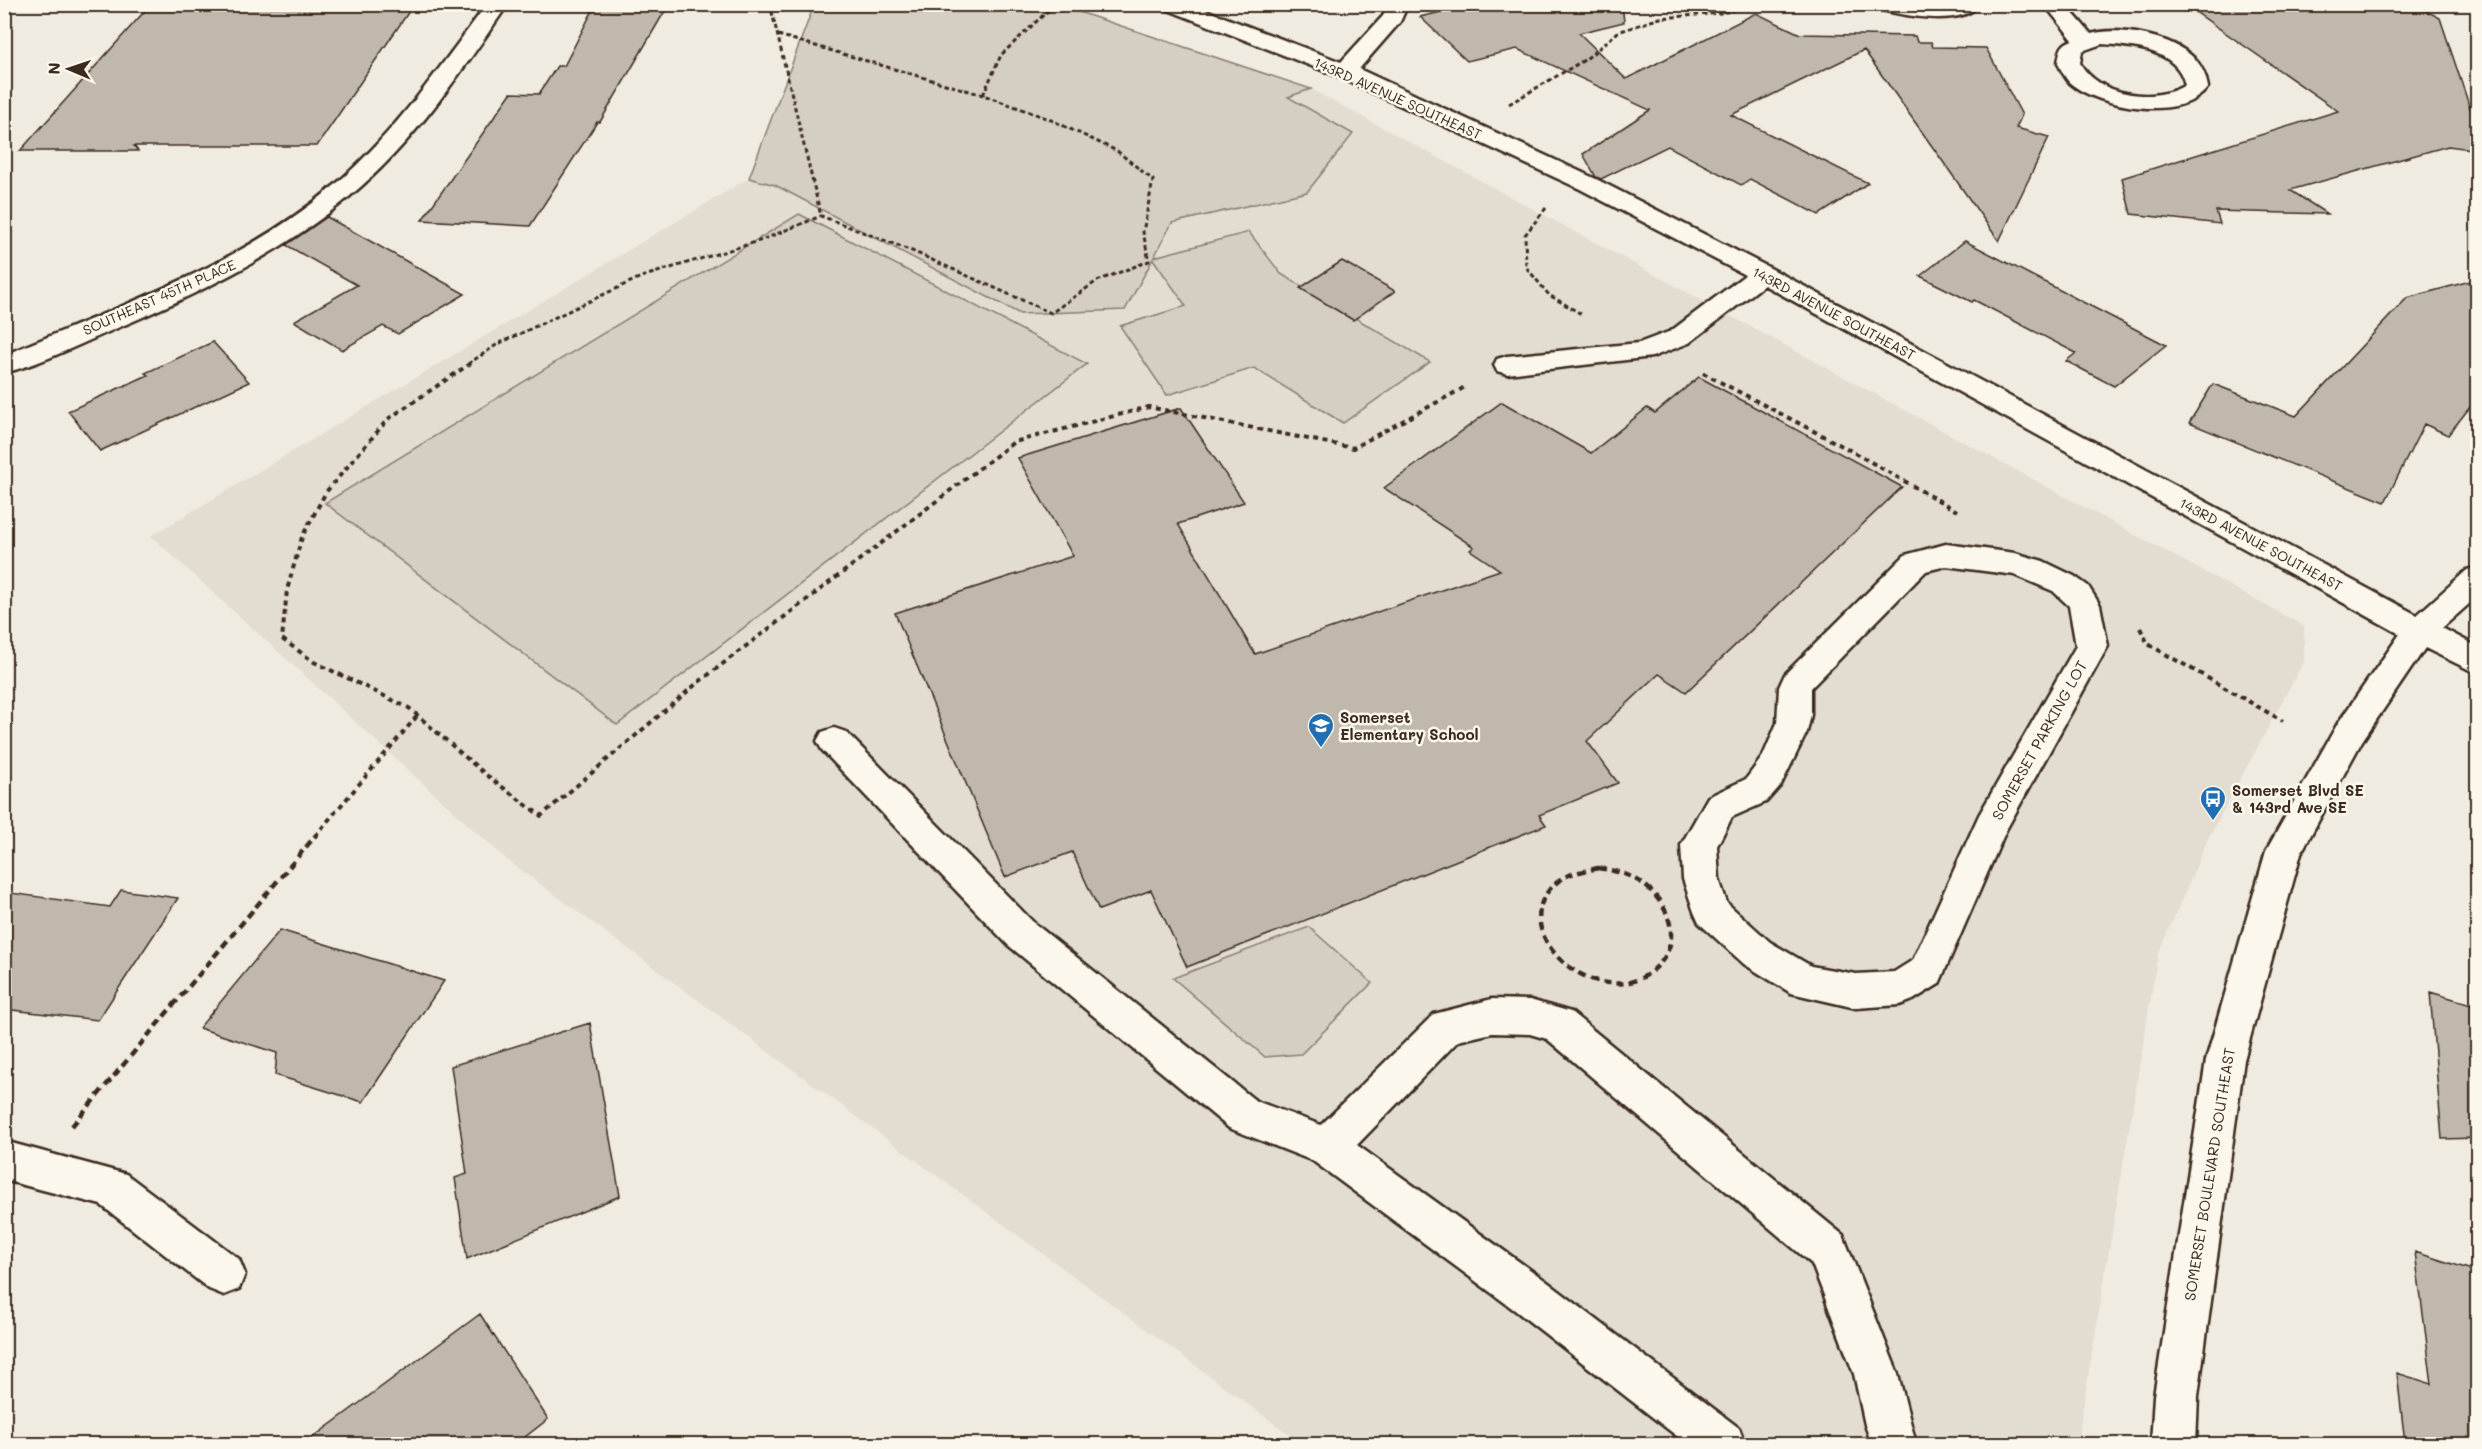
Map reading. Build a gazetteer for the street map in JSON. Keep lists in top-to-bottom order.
{
  "streets": {
    "street": [
      "143RD AVENUE SOUTHEAST",
      "SOUTHEAST 45TH PLACE",
      "SOMERSET PARKING LOT",
      "SOMERSET BOULEVARD SOUTHEAST"
    ]
  },
  "crossings": [
    ["143RD AVENUE SOUTHEAST", "SOMERSET BOULEVARD SOUTHEAST"]
  ],
  "places": {
    "school or university": ["Somerset Elementary School"],
    "bus stop": ["Somerset Blvd SE & 143rd Ave SE"]
  },
  "north": "left"
}
